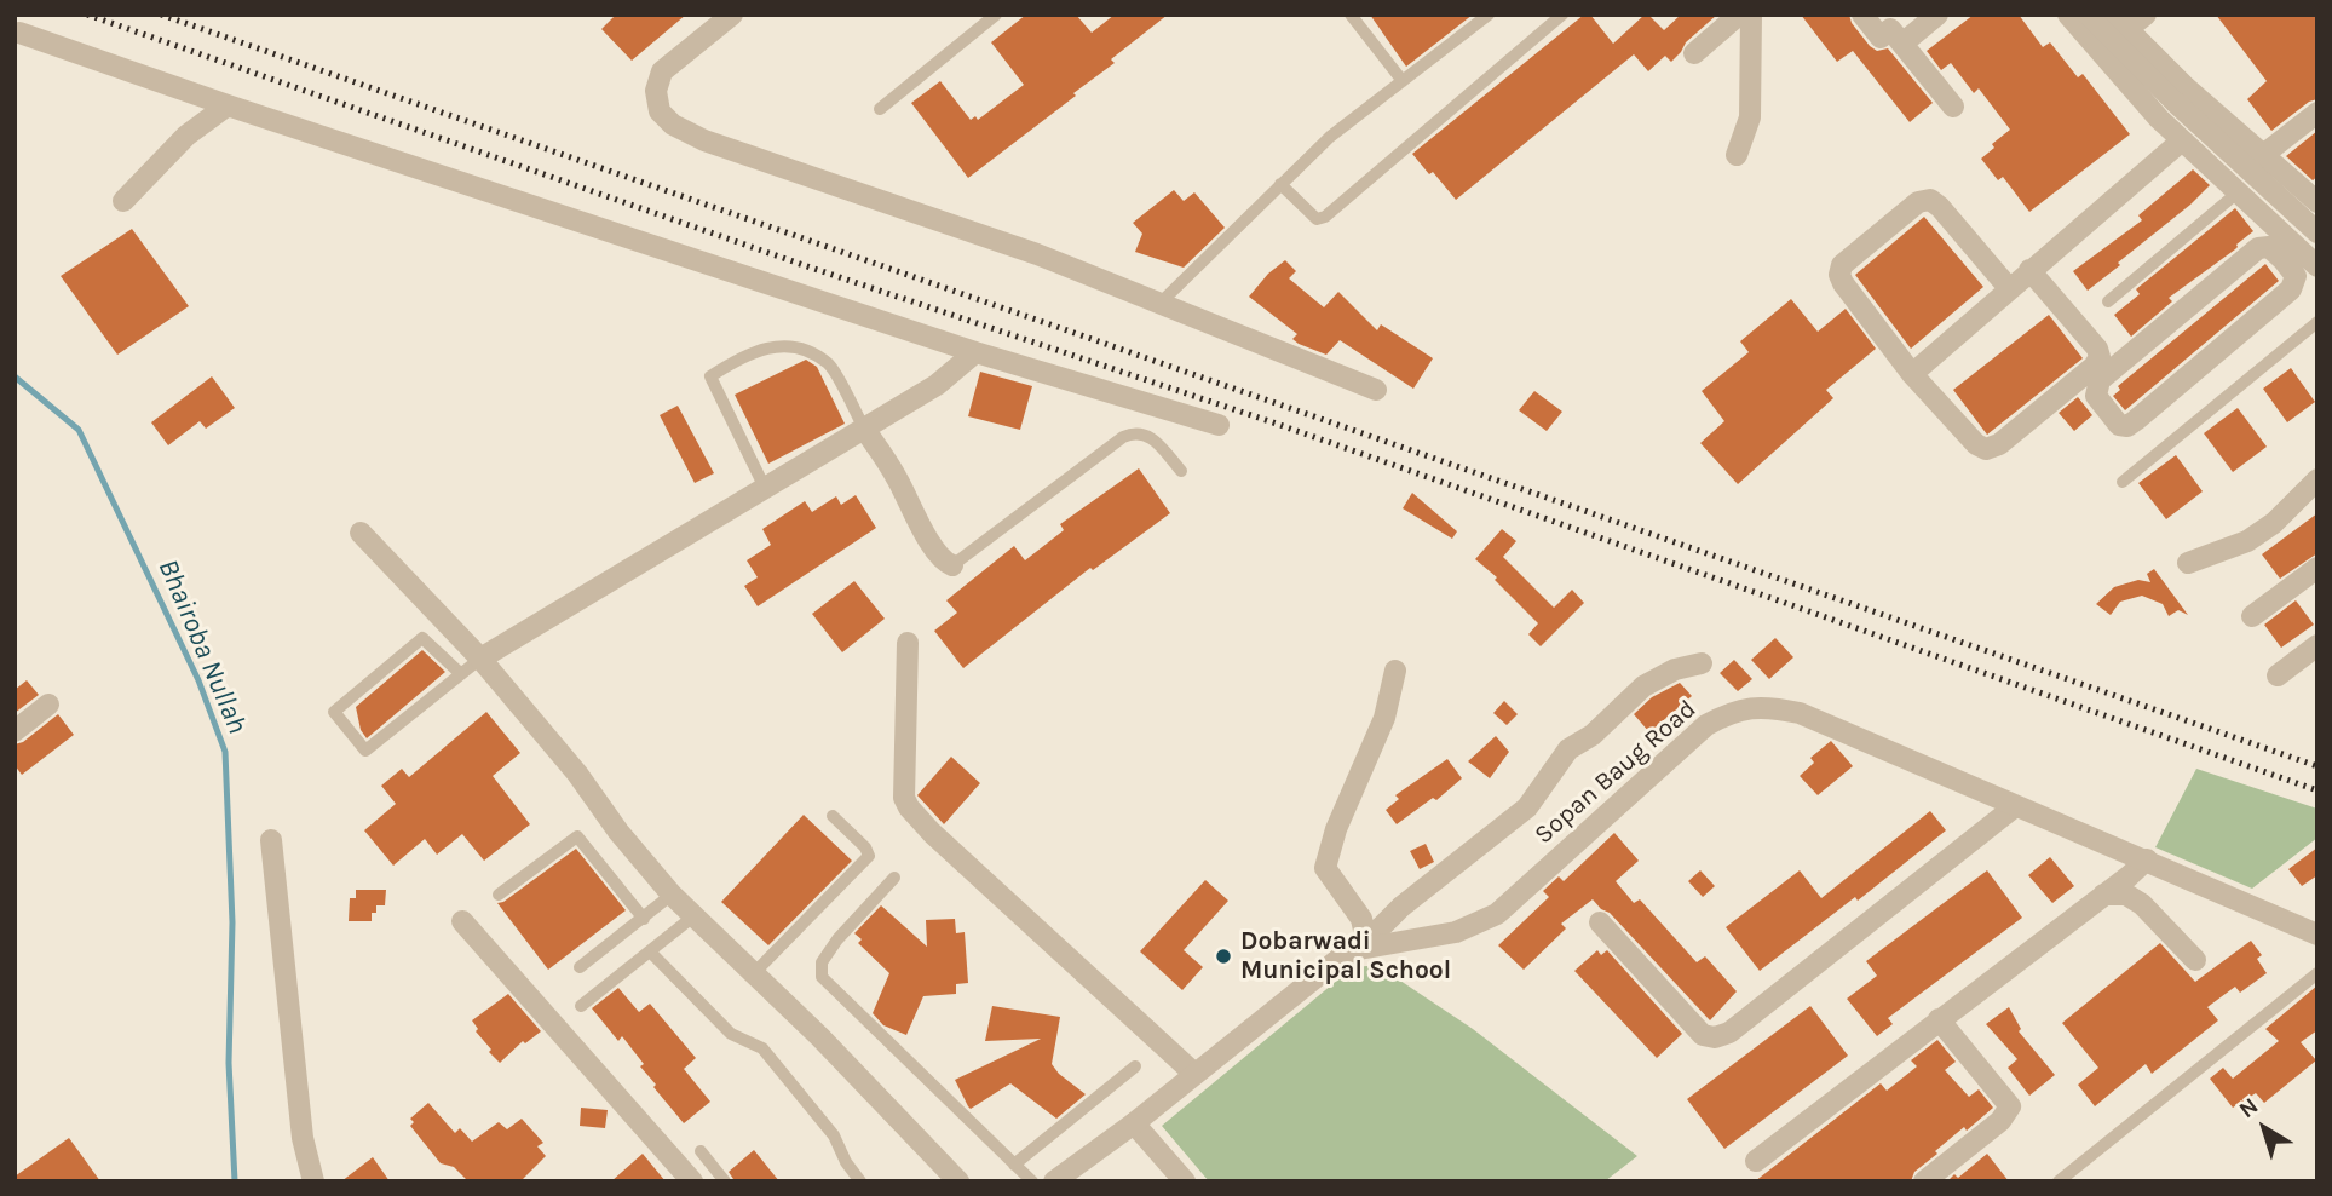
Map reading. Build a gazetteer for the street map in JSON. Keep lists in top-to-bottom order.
{
  "streets": {
    "street": ["Sopan Baug Road"]
  },
  "water": ["Bhairoba Nullah"],
  "places": ["Dobarwadi Municipal School"],
  "north": "top left"
}
